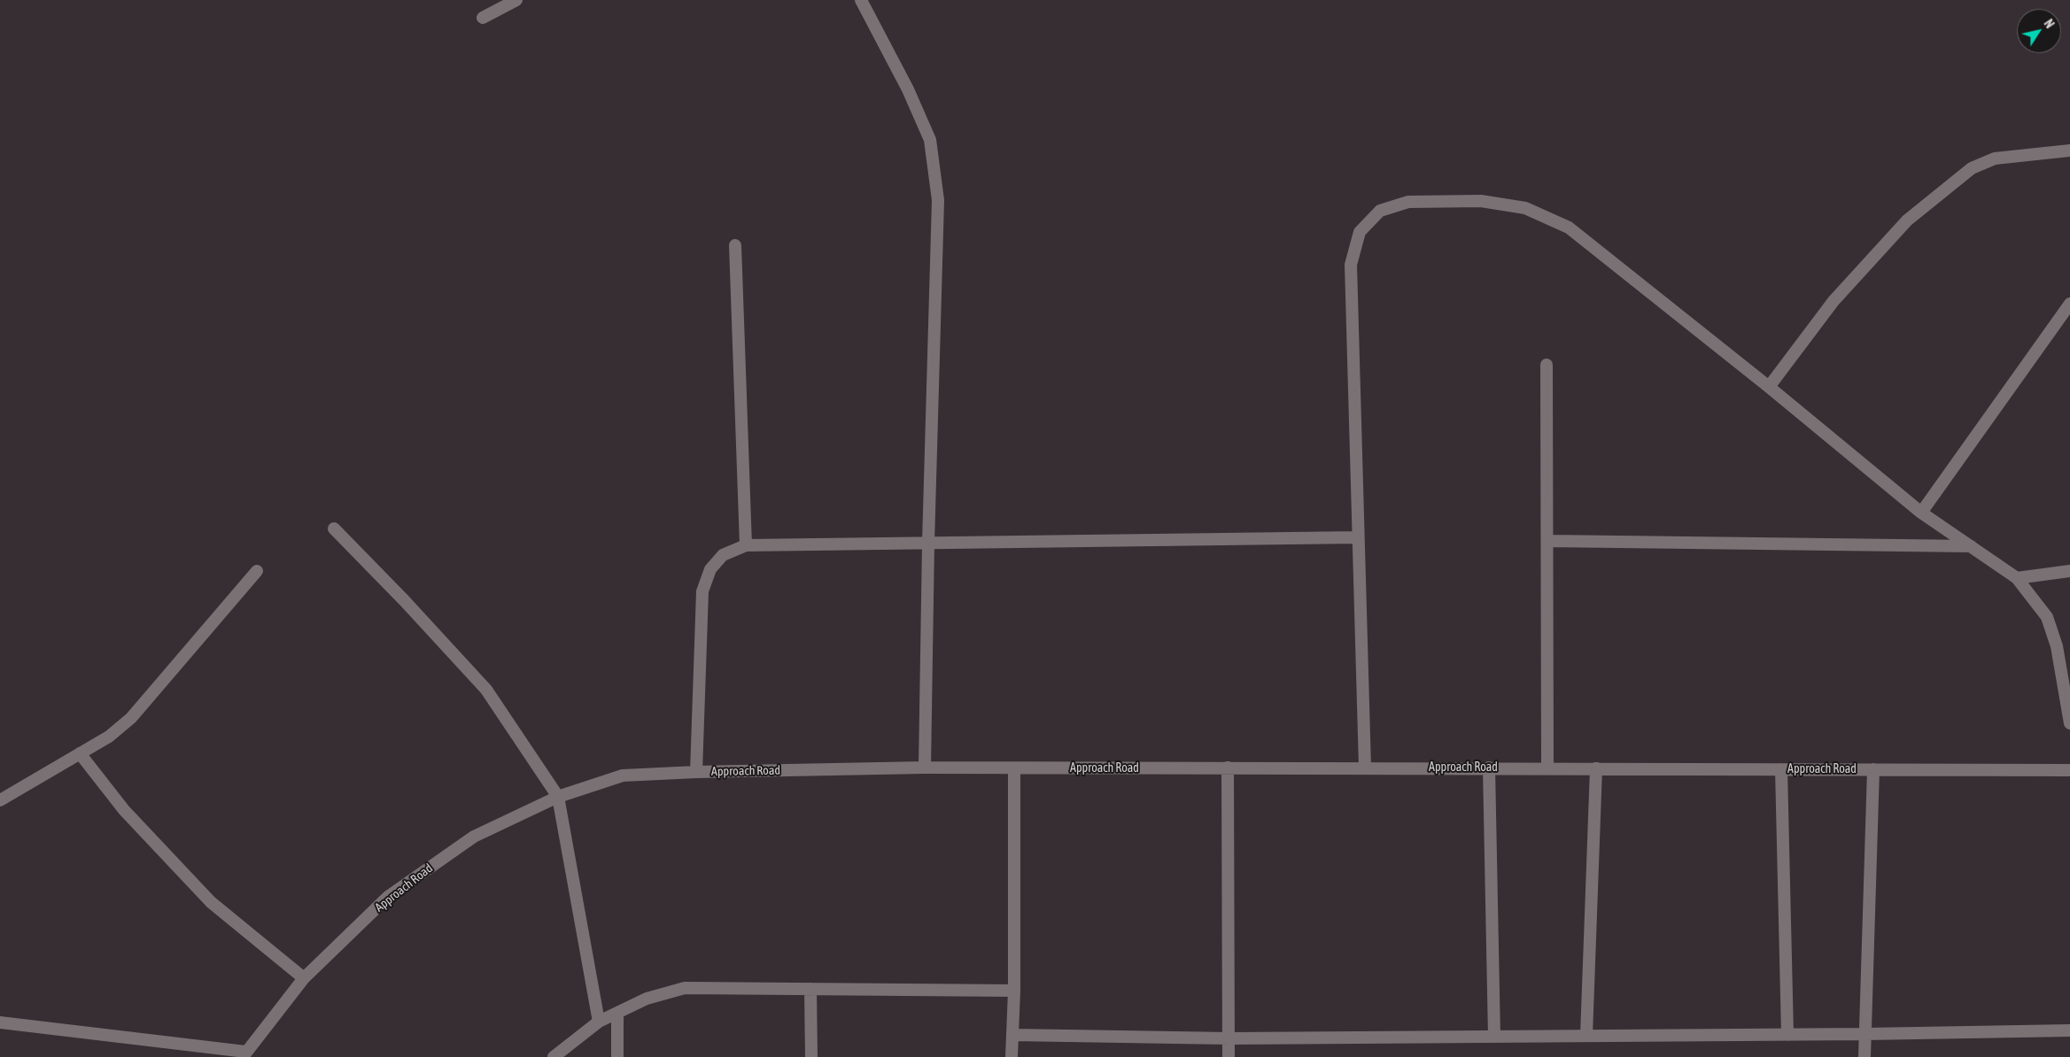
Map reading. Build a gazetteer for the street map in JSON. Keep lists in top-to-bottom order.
{
  "streets": {
    "street": ["Approach Road"]
  },
  "north": "top right"
}
